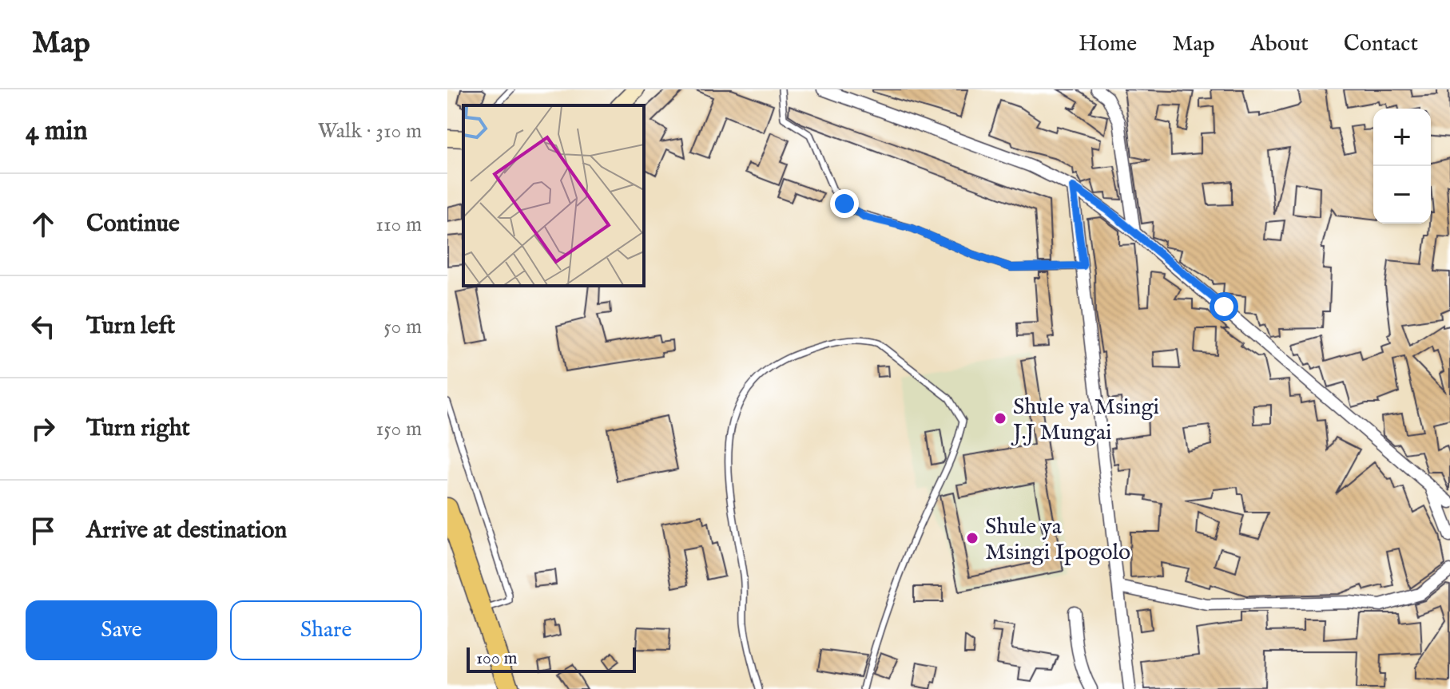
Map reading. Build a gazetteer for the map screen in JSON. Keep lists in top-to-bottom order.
{
  "places": ["Shule ya Msingi J.J Mungai", "Shule ya Msingi Ipogolo"],
  "scale_bar": "100 m",
  "page": {
    "header": "Map",
    "nav": [
      "Home",
      "Map",
      "About",
      "Contact"
    ],
    "heading": ["4 min", "Walk · 310 m"],
    "map_buttons": ["+", "−"],
    "list": [
      ["Continue", "110 m"],
      ["Turn left", "50 m"],
      ["Turn right", "150 m"],
      "Arrive at destination"
    ],
    "buttons": ["Save", "Share"],
    "scale": "100 m"
  }
}
